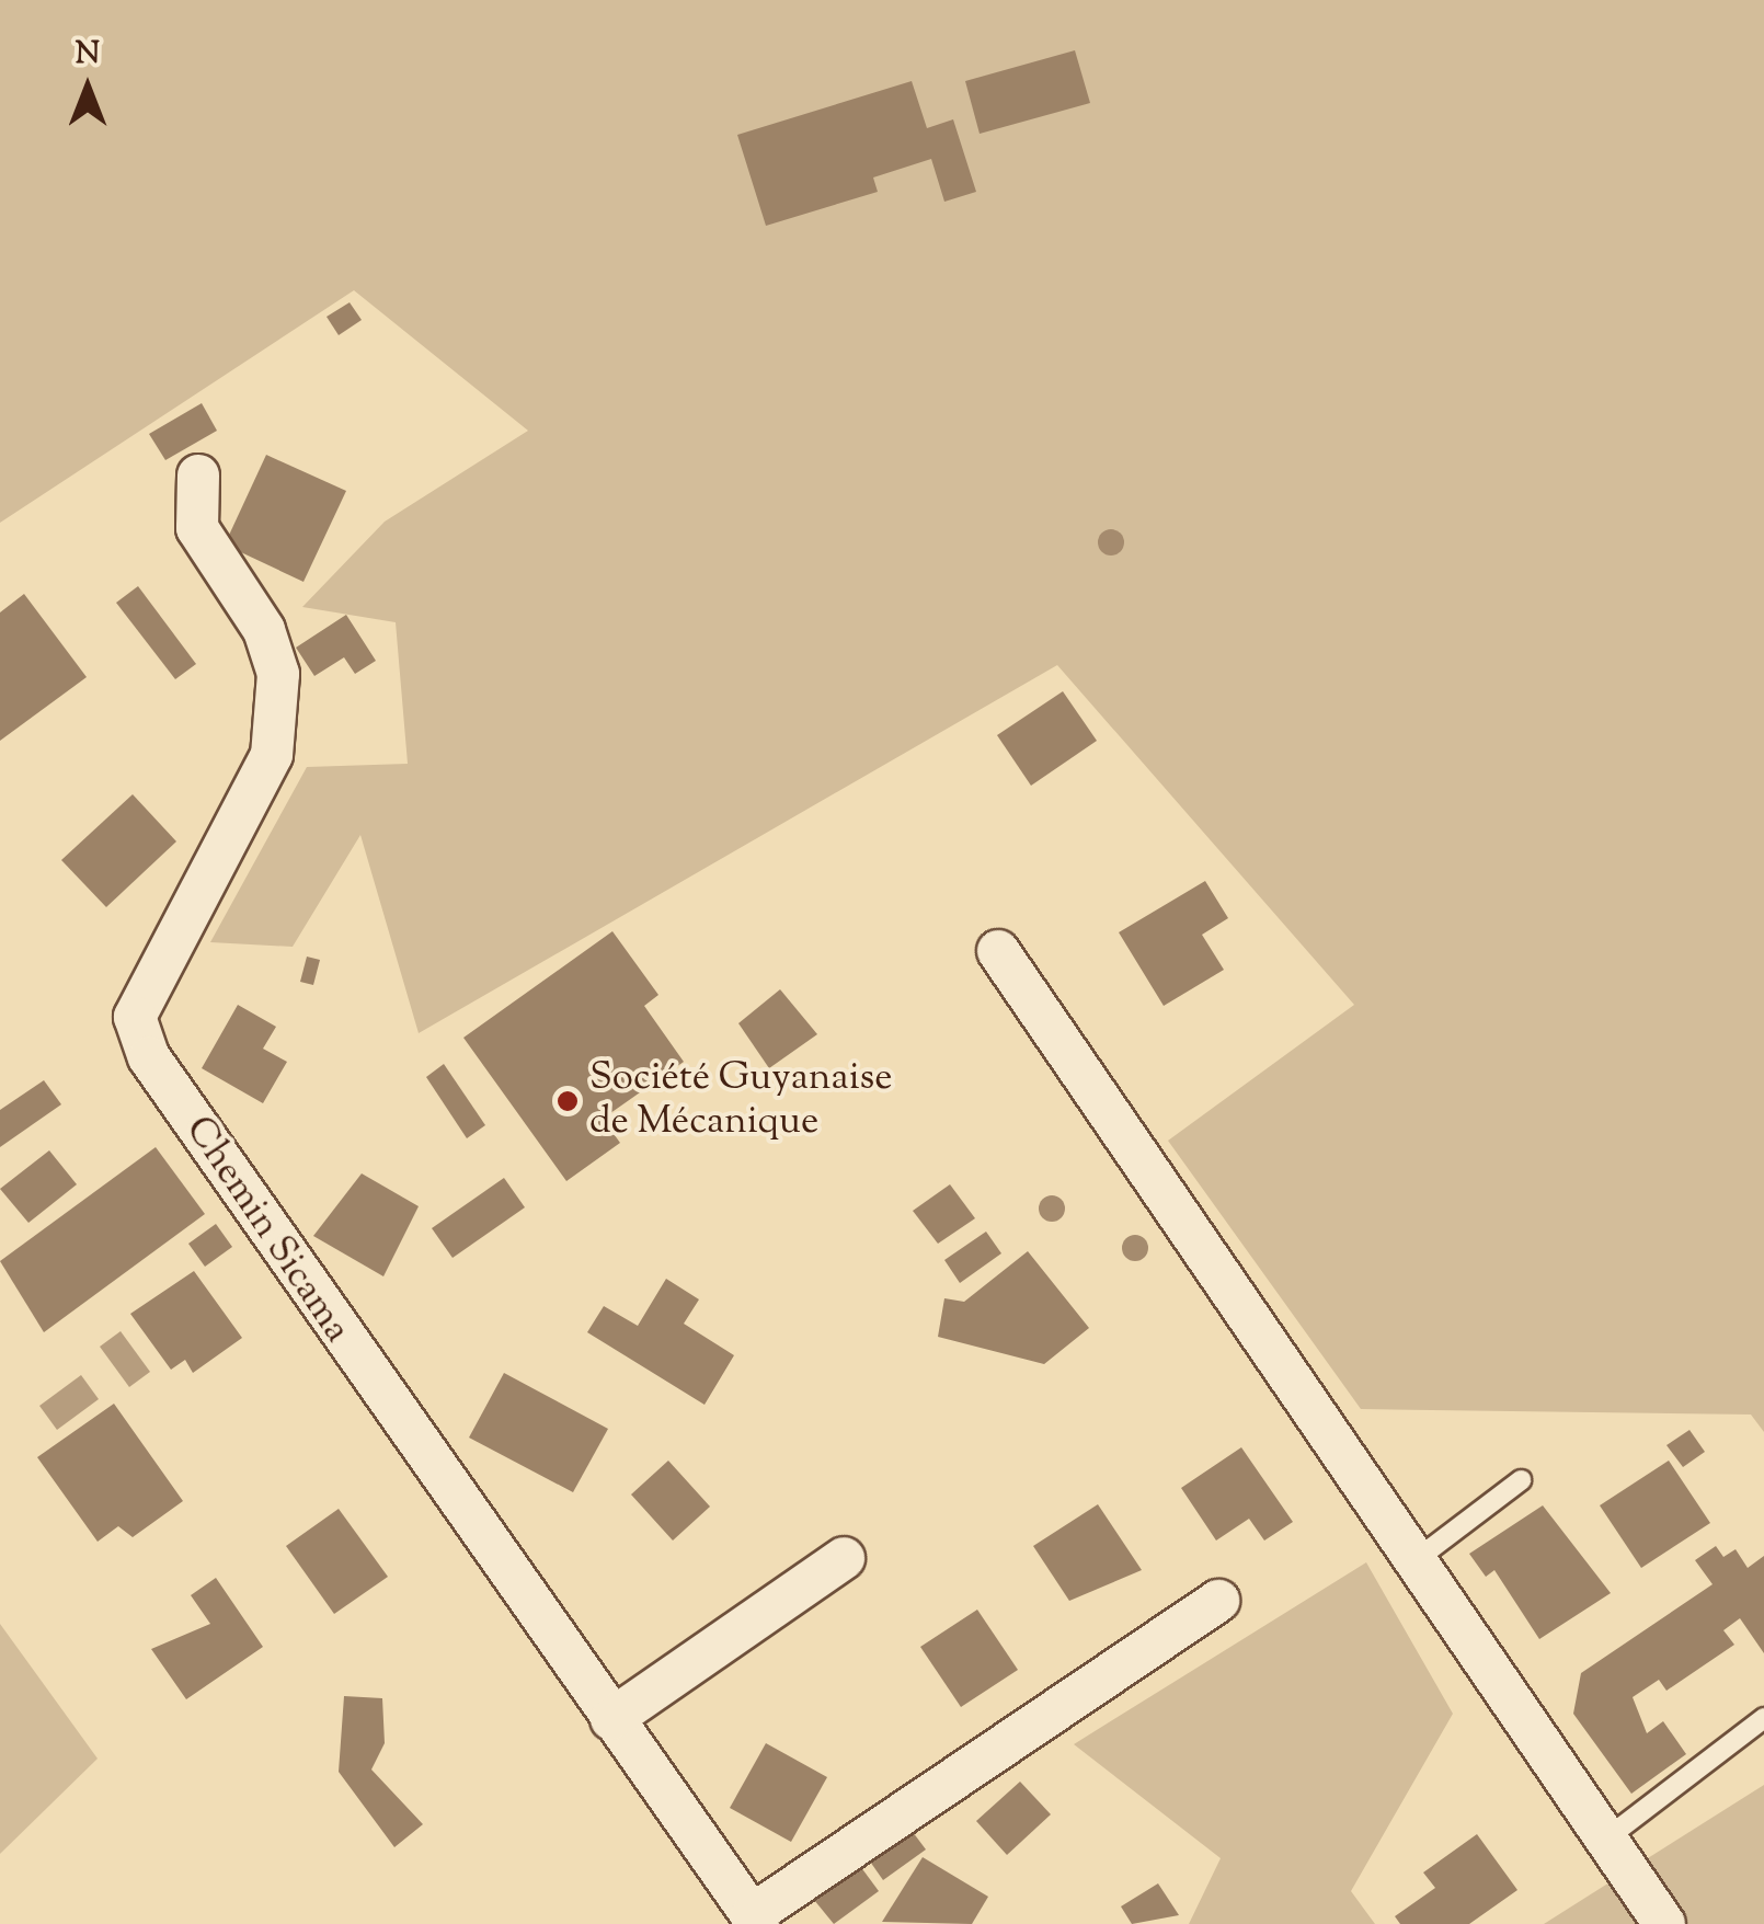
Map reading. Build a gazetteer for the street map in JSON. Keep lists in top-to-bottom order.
{
  "streets": {
    "street": ["Chemin Sicama"]
  },
  "places": ["Société Guyanaise de Mécanique"],
  "north": "top"
}
